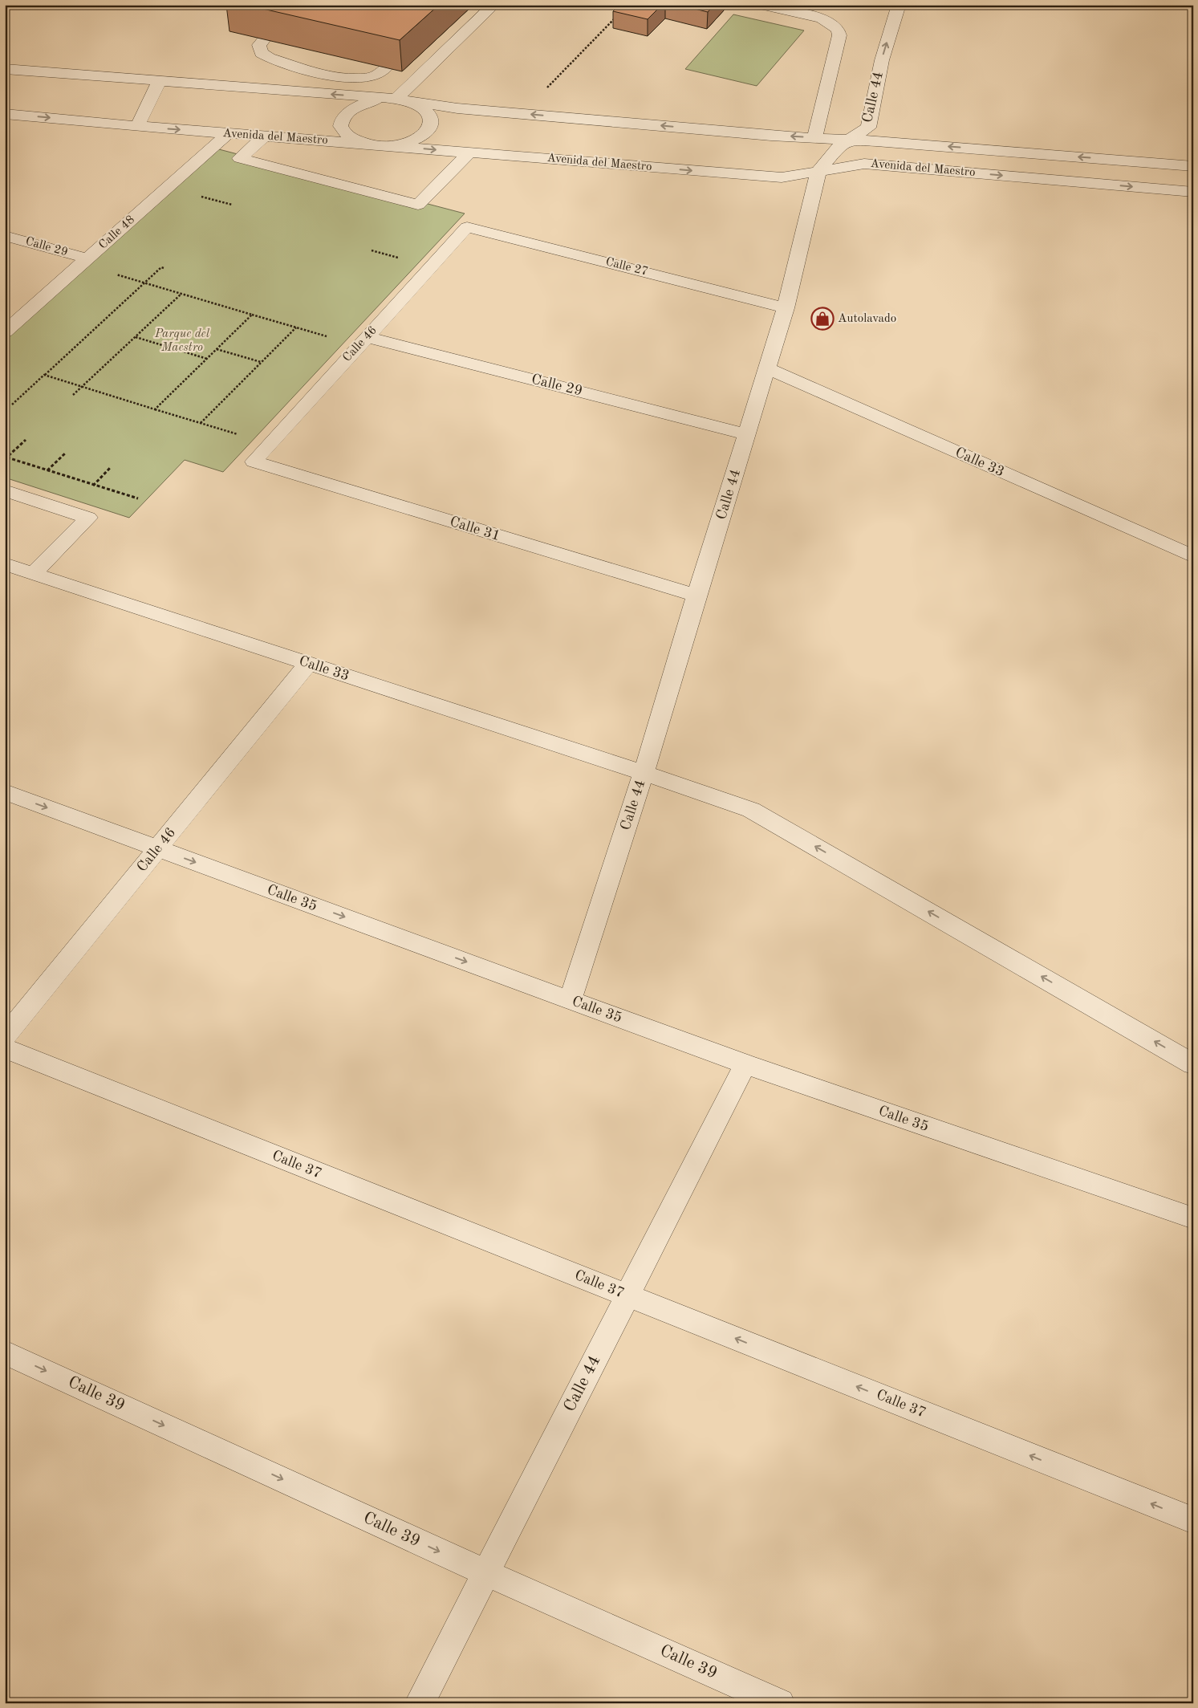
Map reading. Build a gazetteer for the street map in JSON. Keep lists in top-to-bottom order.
{
  "streets": {
    "street": [
      "Calle 44",
      "Avenida del Maestro",
      "Calle 48",
      "Calle 29",
      "Calle 27",
      "Calle 46",
      "Calle 33",
      "Calle 31",
      "Calle 35",
      "Calle 37",
      "Calle 39"
    ]
  },
  "crossings": [
    ["Calle 44", "Avenida del Maestro"],
    ["Calle 44", "Calle 29"],
    ["Calle 44", "Calle 27"],
    ["Calle 44", "Calle 33"],
    ["Calle 44", "Calle 31"],
    ["Calle 44", "Calle 35"],
    ["Calle 44", "Calle 37"],
    ["Calle 44", "Calle 39"],
    ["Avenida del Maestro", "Calle 48"],
    ["Calle 48", "Calle 29"],
    ["Calle 29", "Calle 46"],
    ["Calle 27", "Calle 46"],
    ["Calle 46", "Calle 33"],
    ["Calle 46", "Calle 31"],
    ["Calle 46", "Calle 35"]
  ],
  "one_way": ["Calle 35", "Calle 37", "Calle 39"],
  "parks": ["Parque del Maestro"],
  "places": {
    "shop": ["Autolavado"]
  }
}
